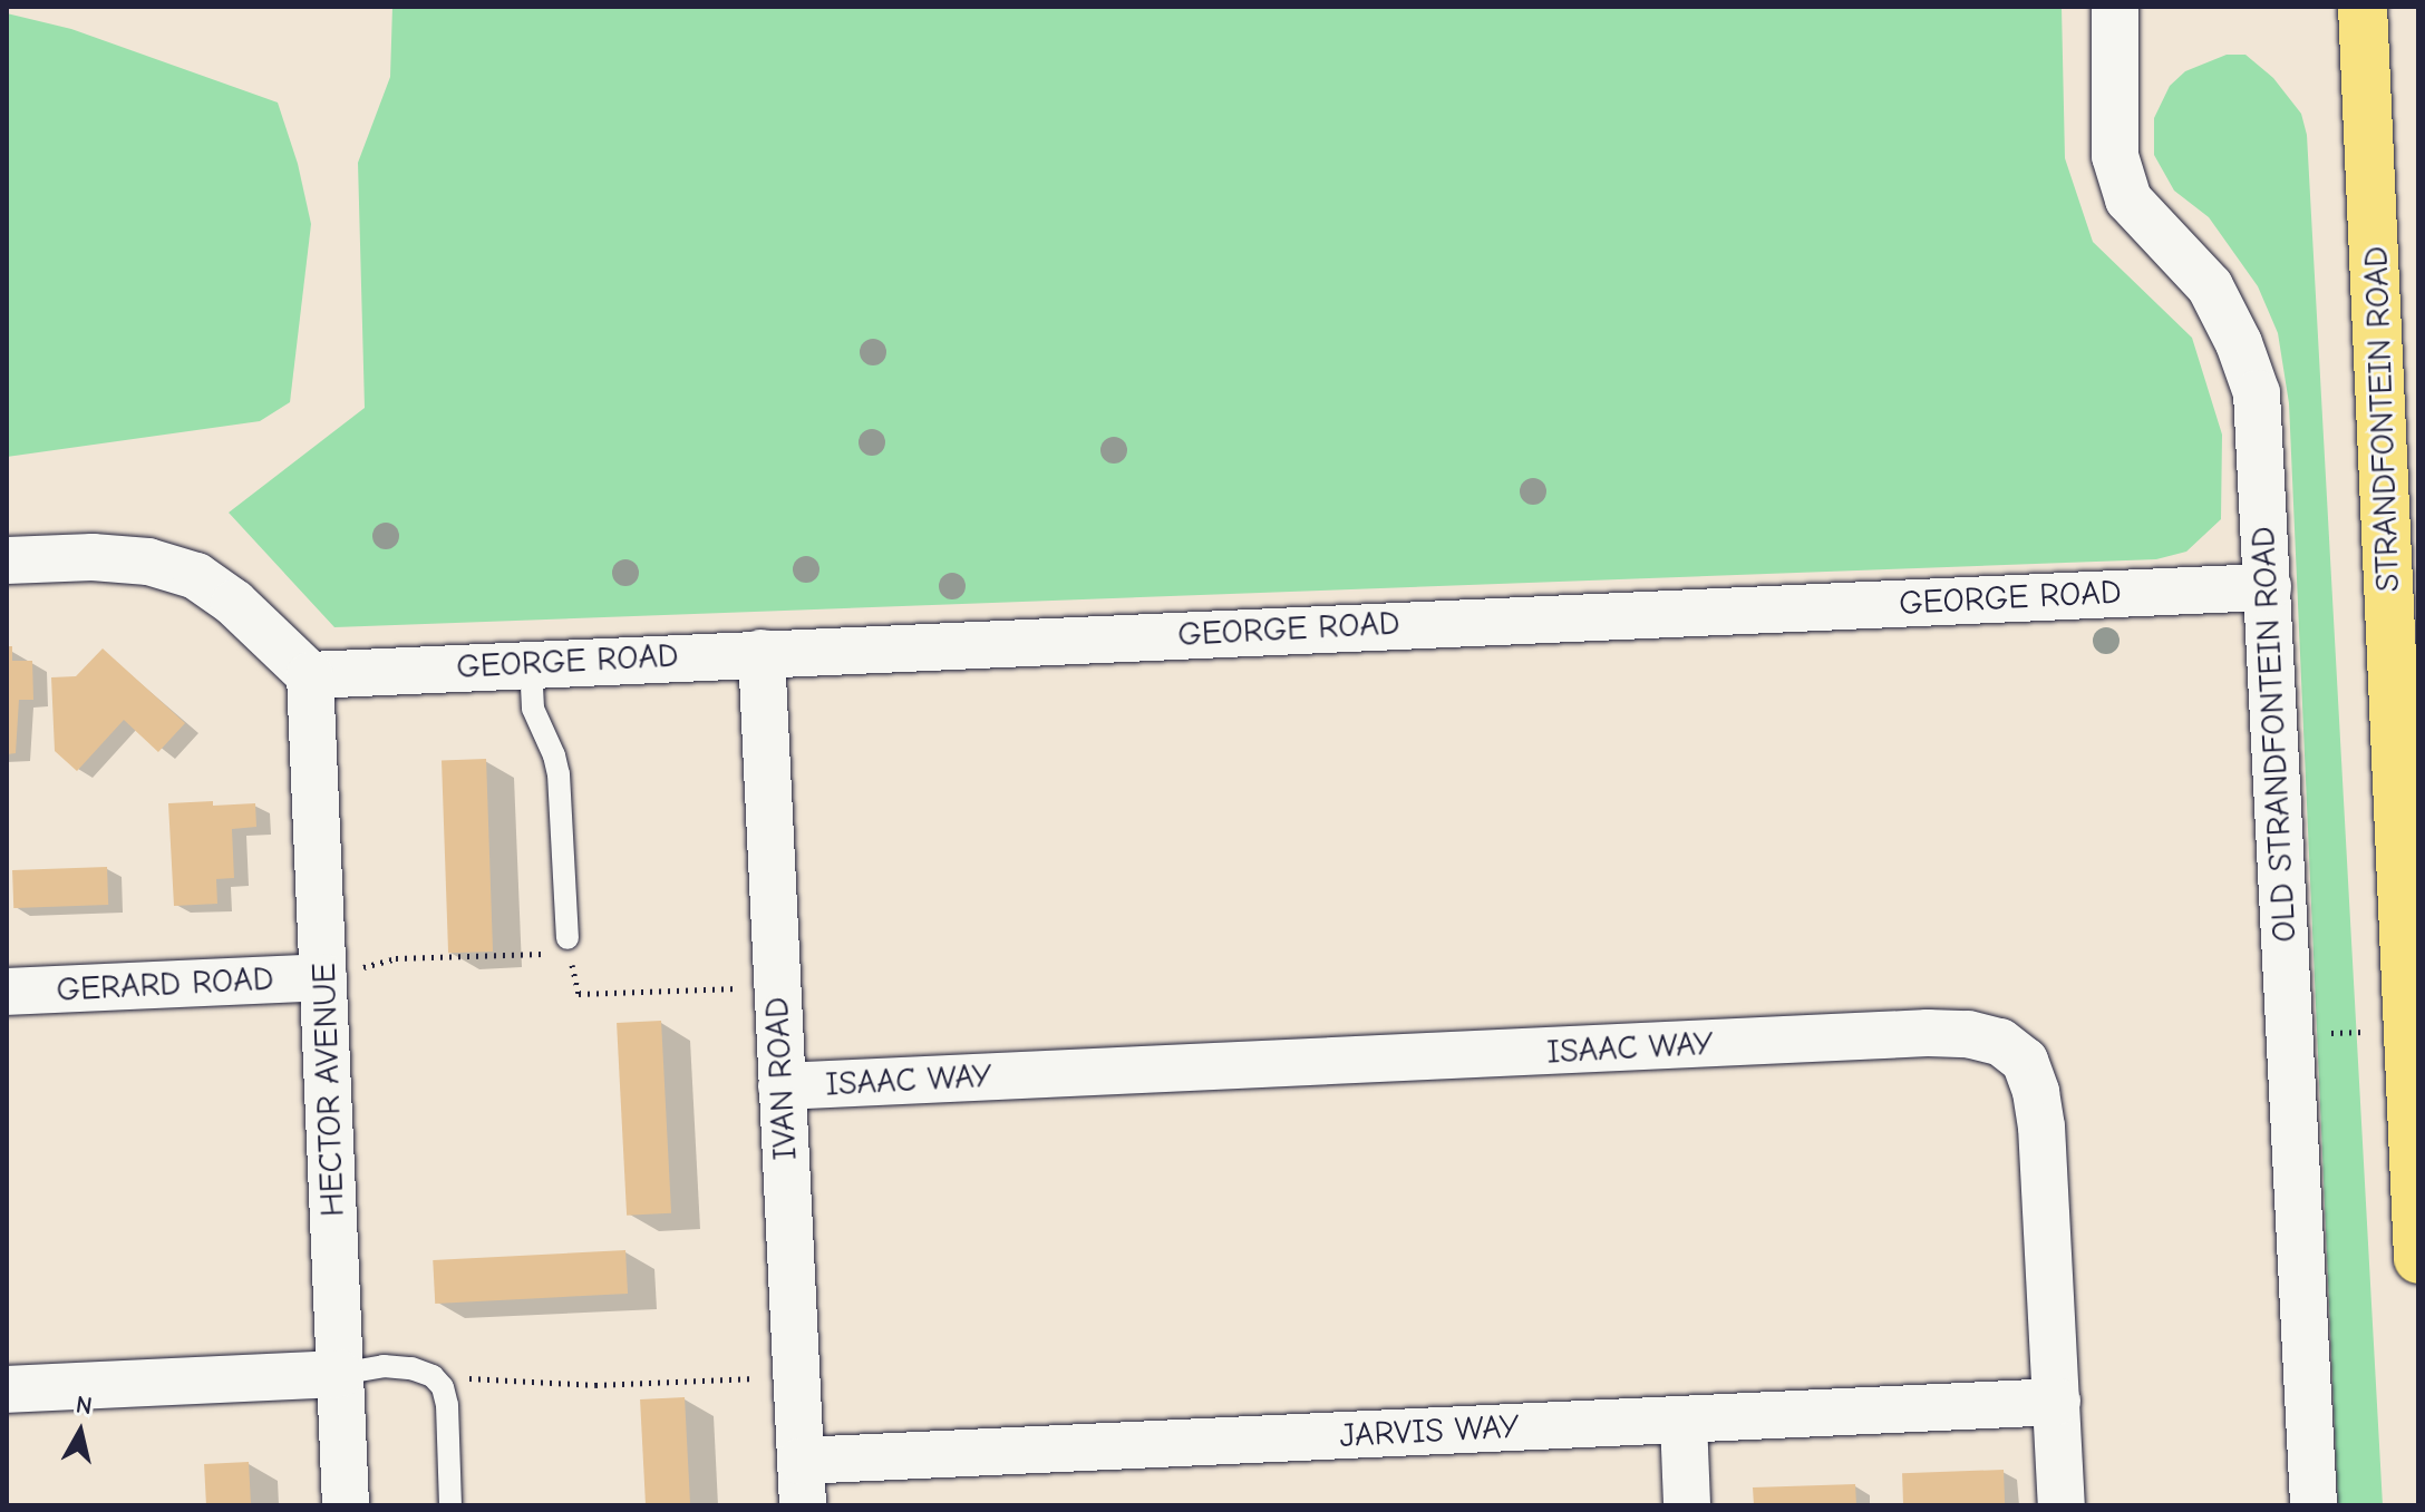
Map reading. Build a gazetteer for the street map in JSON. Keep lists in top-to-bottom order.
{
  "streets": {
    "main road": ["STRANDFONTEIN ROAD"],
    "street": [
      "GEORGE ROAD",
      "OLD STRANDFONTEIN ROAD",
      "GERARD ROAD",
      "ISAAC WAY",
      "IVAN ROAD",
      "HECTOR AVENUE",
      "JARVIS WAY"
    ]
  },
  "crossings": [
    ["GEORGE ROAD", "OLD STRANDFONTEIN ROAD"],
    ["GEORGE ROAD", "IVAN ROAD"],
    ["GEORGE ROAD", "HECTOR AVENUE"],
    ["GERARD ROAD", "HECTOR AVENUE"],
    ["ISAAC WAY", "IVAN ROAD"],
    ["ISAAC WAY", "JARVIS WAY"],
    ["IVAN ROAD", "JARVIS WAY"]
  ],
  "north": "top"
}
